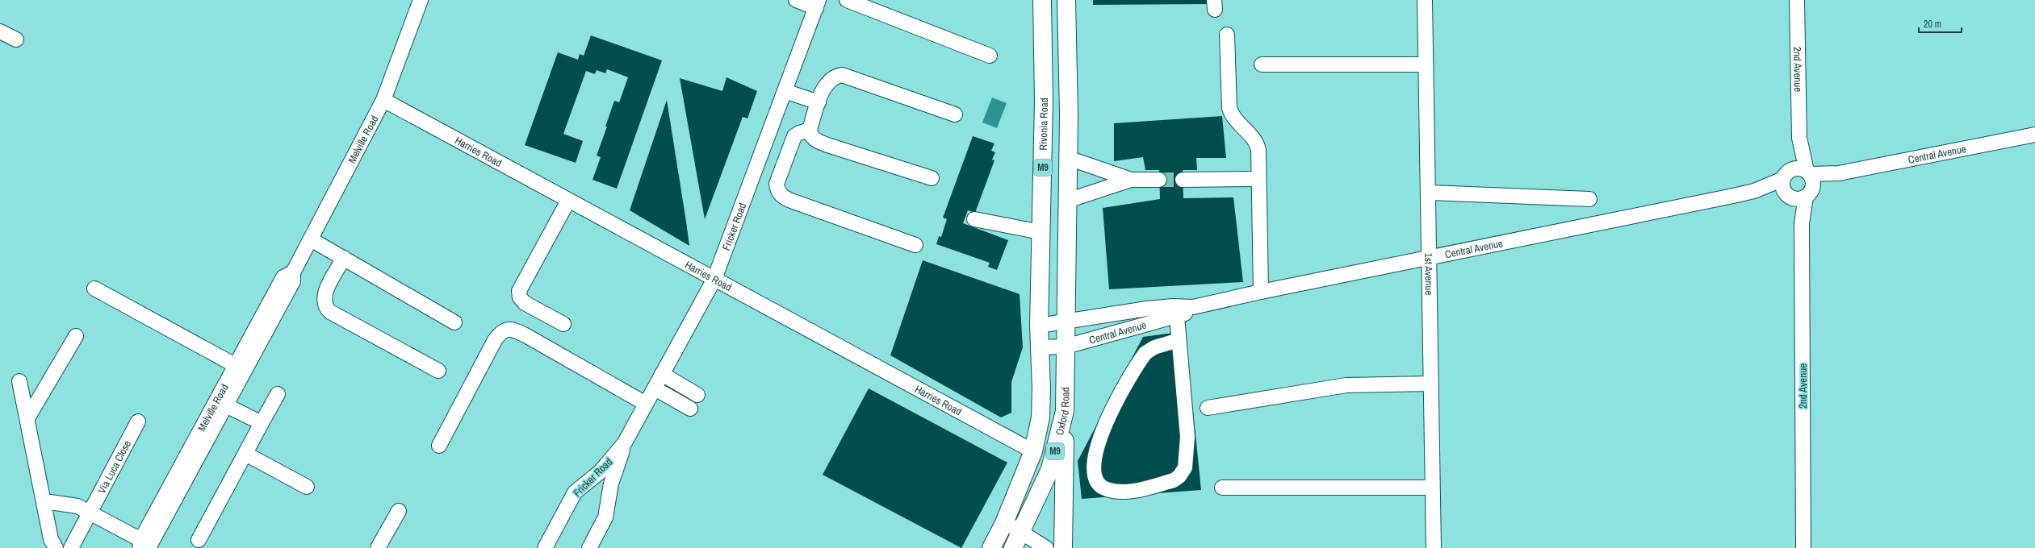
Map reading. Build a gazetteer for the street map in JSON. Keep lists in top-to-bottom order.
{
  "streets": {
    "main road": ["Rivonia Road", "M9", "Oxford Road"],
    "street": [
      "2nd Avenue",
      "Melville Road",
      "Harries Road",
      "Central Avenue",
      "Fricker Road",
      "1st Avenue",
      "Via Luca Close"
    ]
  },
  "crossings": [
    ["2nd Avenue", "Central Avenue"],
    ["Rivonia Road", "Central Avenue"],
    ["Rivonia Road", "Oxford Road"],
    ["Melville Road", "Harries Road"],
    ["Harries Road", "Fricker Road"],
    ["Harries Road", "Oxford Road"],
    ["Central Avenue", "M9"],
    ["Central Avenue", "1st Avenue"],
    ["Central Avenue", "Oxford Road"],
    ["M9", "Oxford Road"]
  ],
  "scale_bar": "20 m"
}
